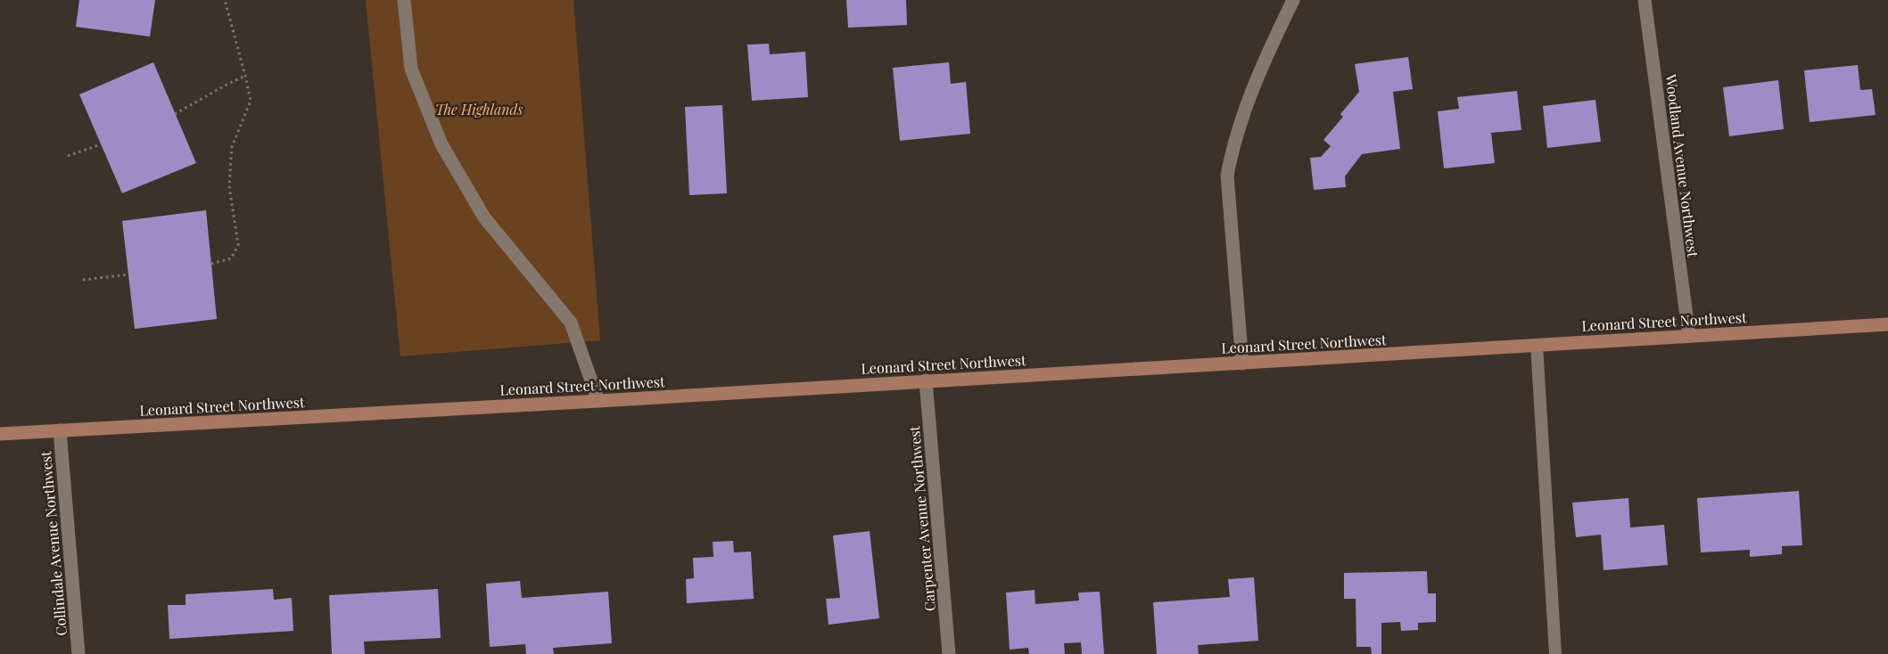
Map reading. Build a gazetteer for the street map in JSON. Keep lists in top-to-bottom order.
{
  "streets": {
    "main road": ["Leonard Street Northwest"],
    "street": ["Woodland Avenue Northwest", "Carpenter Avenue Northwest", "Collindale Avenue Northwest"]
  },
  "crossings": [
    ["Woodland Avenue Northwest", "Leonard Street Northwest"],
    ["Leonard Street Northwest", "Carpenter Avenue Northwest"],
    ["Leonard Street Northwest", "Collindale Avenue Northwest"]
  ],
  "parks": ["The Highlands"]
}
